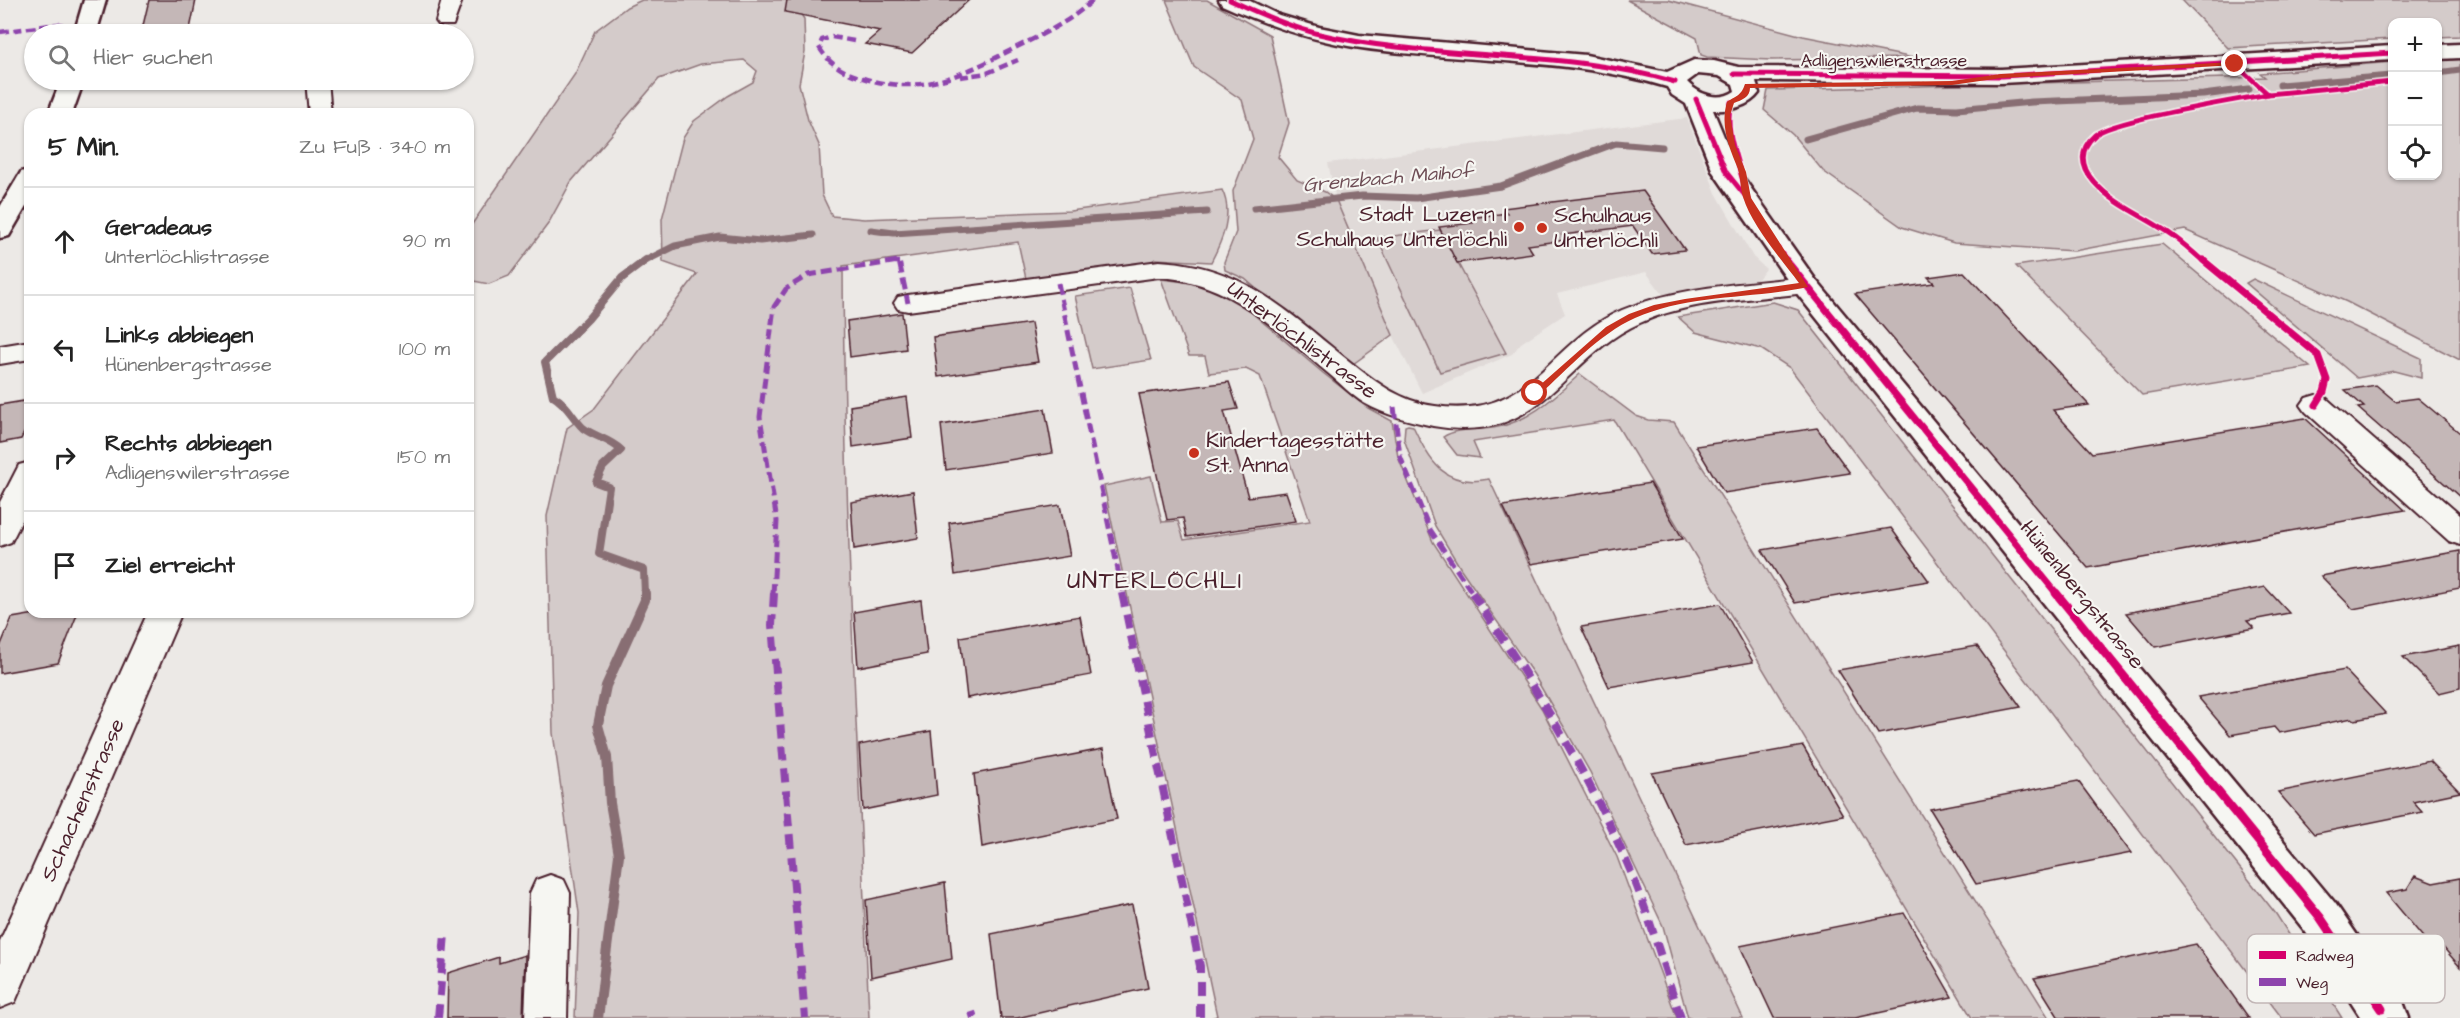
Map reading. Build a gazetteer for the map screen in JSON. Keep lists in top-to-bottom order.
{
  "streets": {
    "main road": ["Adligenswilerstrasse", "Hünenbergstrasse"],
    "street": ["Unterlöchlistrasse", "Schachenstrasse"]
  },
  "crossings": [
    ["Adligenswilerstrasse", "Hünenbergstrasse"],
    ["Unterlöchlistrasse", "Hünenbergstrasse"]
  ],
  "districts": ["UNTERLÖCHLI"],
  "water": ["Grenzbach Maihof"],
  "places": ["Stadt Luzern I Schulhaus Unterlöchli", "Schulhaus Unterlöchli", "Kindertagesstätte St. Anna"],
  "legend": ["Radweg", "Weg"],
  "page": {
    "map_buttons": ["+", "−"],
    "search": "Hier suchen",
    "heading": ["5 Min.", "Zu Fuß · 340 m"],
    "list": [
      ["Geradeaus", "Unterlöchlistrasse", "90 m"],
      ["Links abbiegen", "Hünenbergstrasse", "100 m"],
      ["Rechts abbiegen", "Adligenswilerstrasse", "150 m"],
      "Ziel erreicht"
    ]
  }
}
